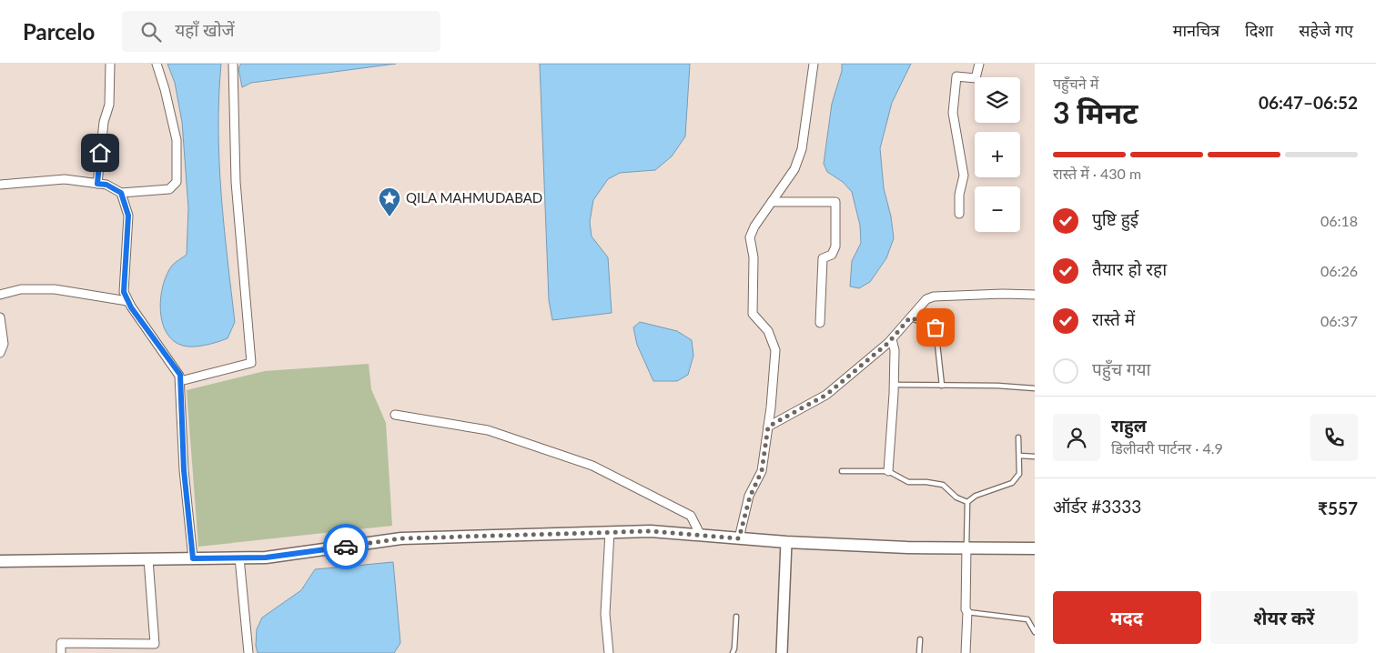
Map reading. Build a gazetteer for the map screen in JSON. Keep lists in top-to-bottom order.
{
  "places": {
    "place": ["QILA MAHMUDABAD"]
  },
  "page": {
    "header": "Parcelo",
    "search": "यहाँ खोजें",
    "nav": ["मानचित्र", "दिशा", "सहेजे गए"],
    "heading": ["3 मिनट", "पहुँचने में", "06:47–06:52"],
    "panel": [
      "राहुल",
      "डिलीवरी पार्टनर · 4.9",
      "ऑर्डर #3333",
      "₹557"
    ],
    "map_buttons": ["+", "−"],
    "bar": "रास्ते में · 430 m",
    "list": [
      ["पुष्टि हुई", "06:18"],
      ["तैयार हो रहा", "06:26"],
      ["रास्ते में", "06:37"],
      "पहुँच गया"
    ],
    "buttons": ["मदद", "शेयर करें"]
  }
}
